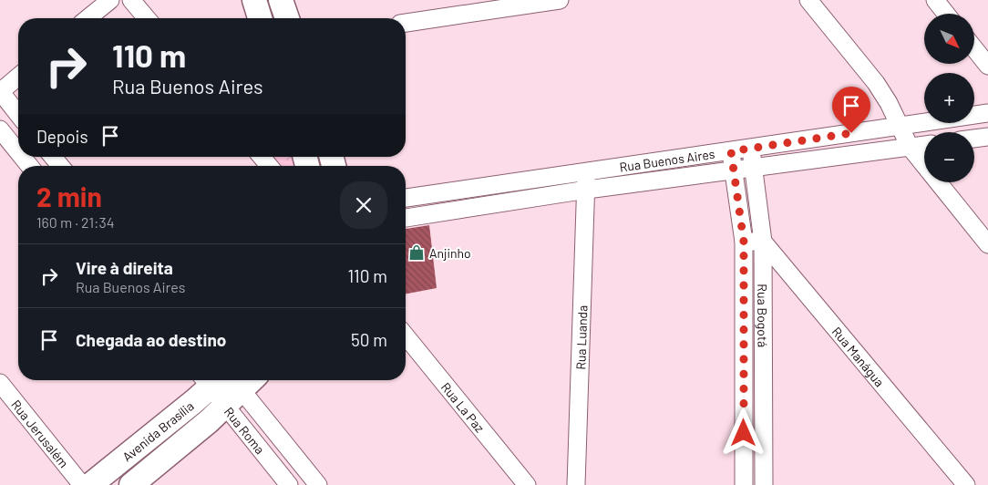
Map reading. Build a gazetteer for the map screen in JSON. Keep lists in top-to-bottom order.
{
  "streets": {
    "street": [
      "Rua Buenos Aires",
      "Rua Bogotá",
      "Rua Luanda",
      "Rua Manágua",
      "Rua La Paz",
      "Avenida Brasília",
      "Rua Roma",
      "Rua Jerusalém"
    ]
  },
  "crossings": [
    ["Rua Buenos Aires", "Rua Bogotá"],
    ["Rua Buenos Aires", "Rua Luanda"],
    ["Rua Bogotá", "Rua Manágua"],
    ["Avenida Brasília", "Rua Roma"]
  ],
  "places": {
    "shop": ["Anjinho"]
  },
  "north": "bottom right",
  "page": {
    "map_buttons": ["+", "−"],
    "turn": ["110 m", "Rua Buenos Aires"],
    "then": "Depois",
    "heading": ["2 min", "160 m · 21:34"],
    "list": [
      {
        "name": "Vire à direita",
        "note": "Rua Buenos Aires",
        "value": "110 m"
      },
      {
        "name": "Chegada ao destino",
        "value": "50 m"
      }
    ]
  }
}
